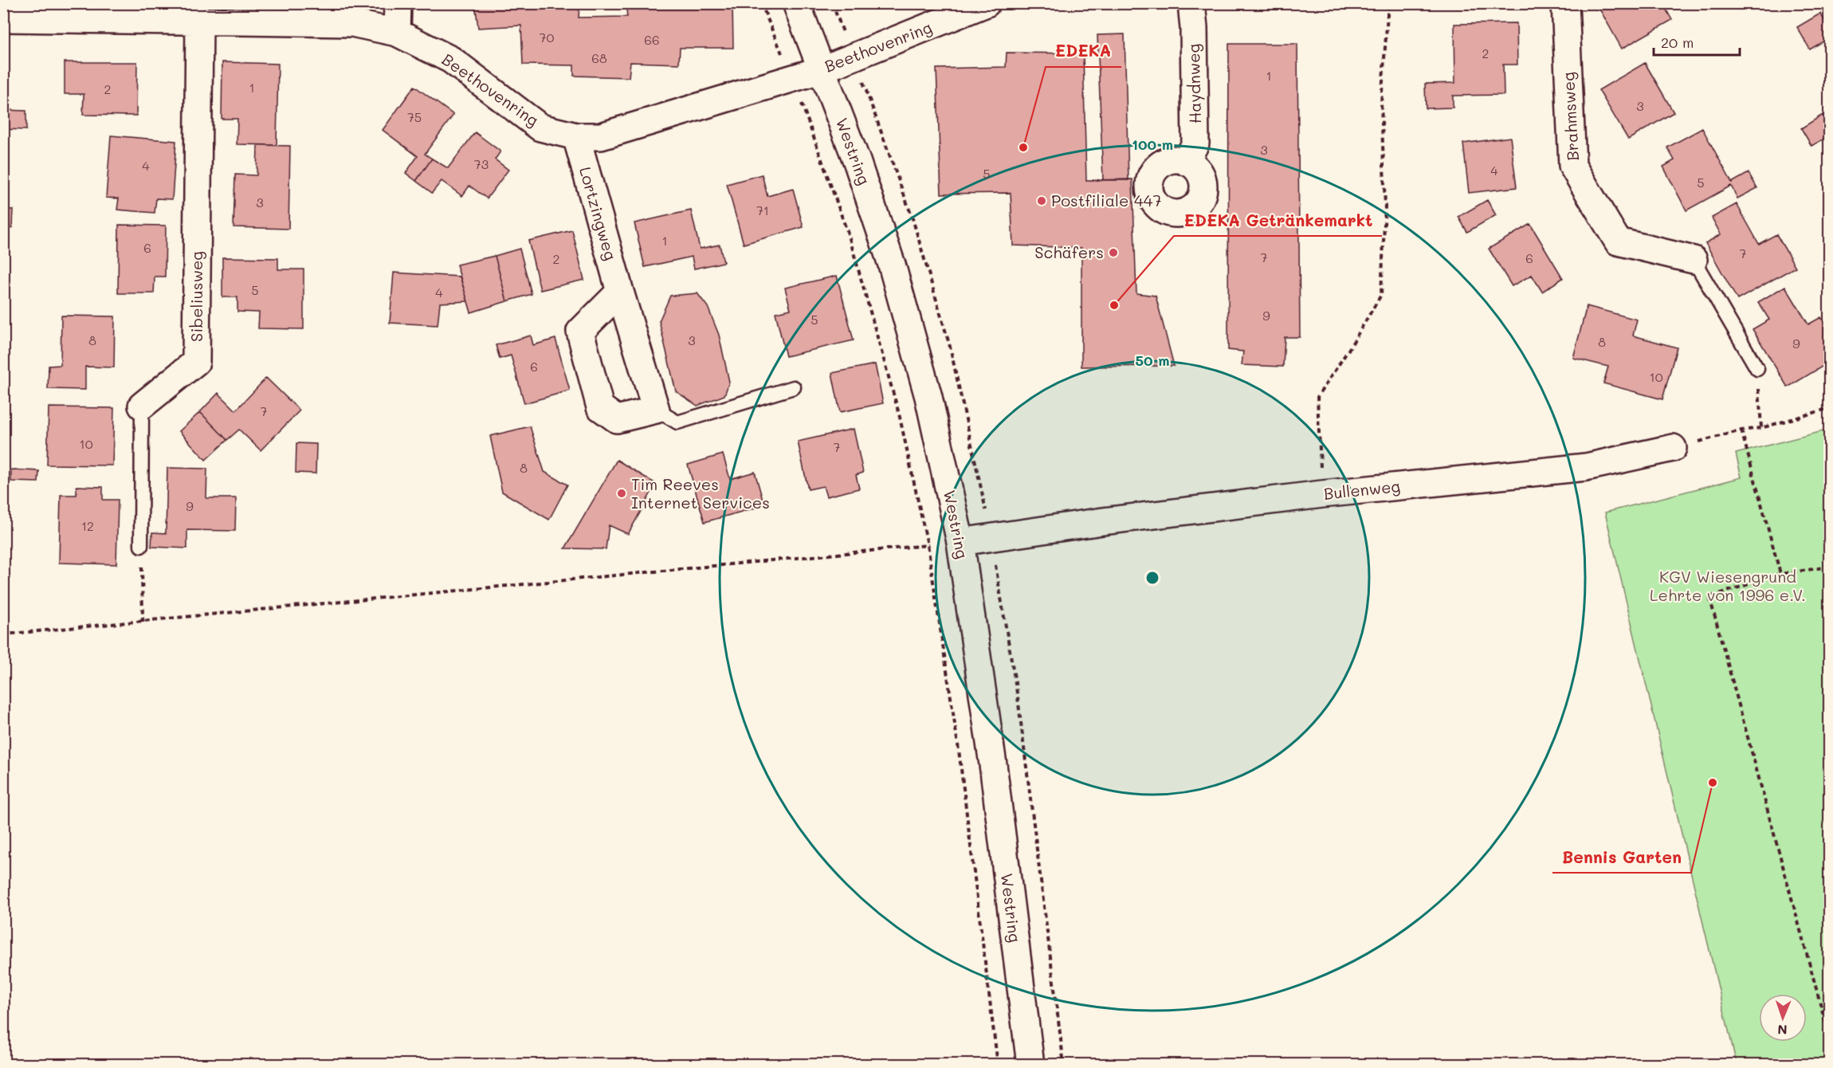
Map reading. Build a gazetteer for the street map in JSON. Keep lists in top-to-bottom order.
{
  "streets": {
    "street": [
      "Beethovenring",
      "Haydnweg",
      "Brahmsweg",
      "Westring",
      "Lortzingweg",
      "Sibeliusweg",
      "Bullenweg"
    ]
  },
  "crossings": [
    ["Beethovenring", "Westring"],
    ["Beethovenring", "Lortzingweg"],
    ["Beethovenring", "Sibeliusweg"],
    ["Westring", "Bullenweg"]
  ],
  "parks": ["KGV Wiesengrund Lehrte von 1996 e.V."],
  "places": [
    "EDEKA",
    "Postfiliale 447",
    "Schäfers",
    "EDEKA Getränkemarkt",
    "Tim Reeves Internet Services",
    "Bennis Garten"
  ],
  "house_numbers": [
    "70",
    "66",
    "2",
    "68",
    "1",
    "1",
    "2",
    "3",
    "75",
    "3",
    "73",
    "4",
    "4",
    "5",
    "5",
    "3",
    "71",
    "1",
    "6",
    "7",
    "7",
    "6",
    "2",
    "5",
    "4",
    "9",
    "5",
    "8",
    "3",
    "8",
    "9",
    "6",
    "10",
    "7",
    "10",
    "7",
    "8",
    "9",
    "12"
  ],
  "scale_bar": "20 m",
  "north": "bottom",
  "rings": ["100 m", "50 m"]
}
